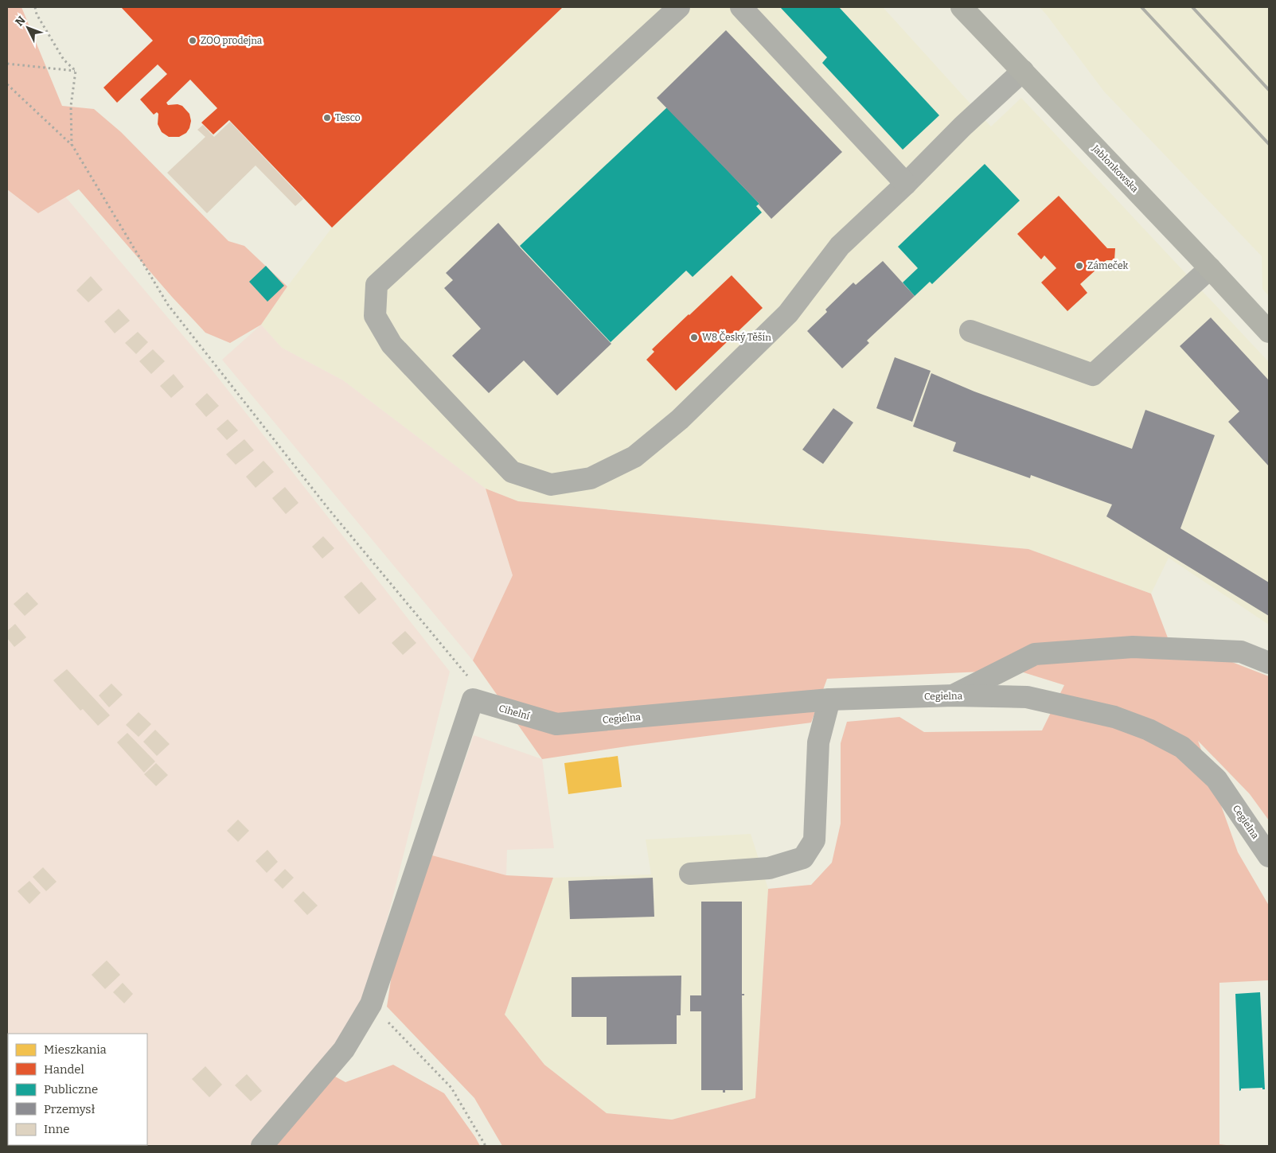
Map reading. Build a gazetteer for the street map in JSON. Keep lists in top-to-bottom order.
{
  "streets": {
    "main road": ["Jabłonkowska"],
    "street": ["Cegielna", "Cihelní"]
  },
  "crossings": [
    ["Cegielna", "Cihelní"]
  ],
  "places": [
    "ZOO prodejna",
    "Tesco",
    "Zámeček",
    "W8 Český Těšín"
  ],
  "legend": [
    "Mieszkania",
    "Handel",
    "Publiczne",
    "Przemysł",
    "Inne"
  ],
  "north": "top left"
}
